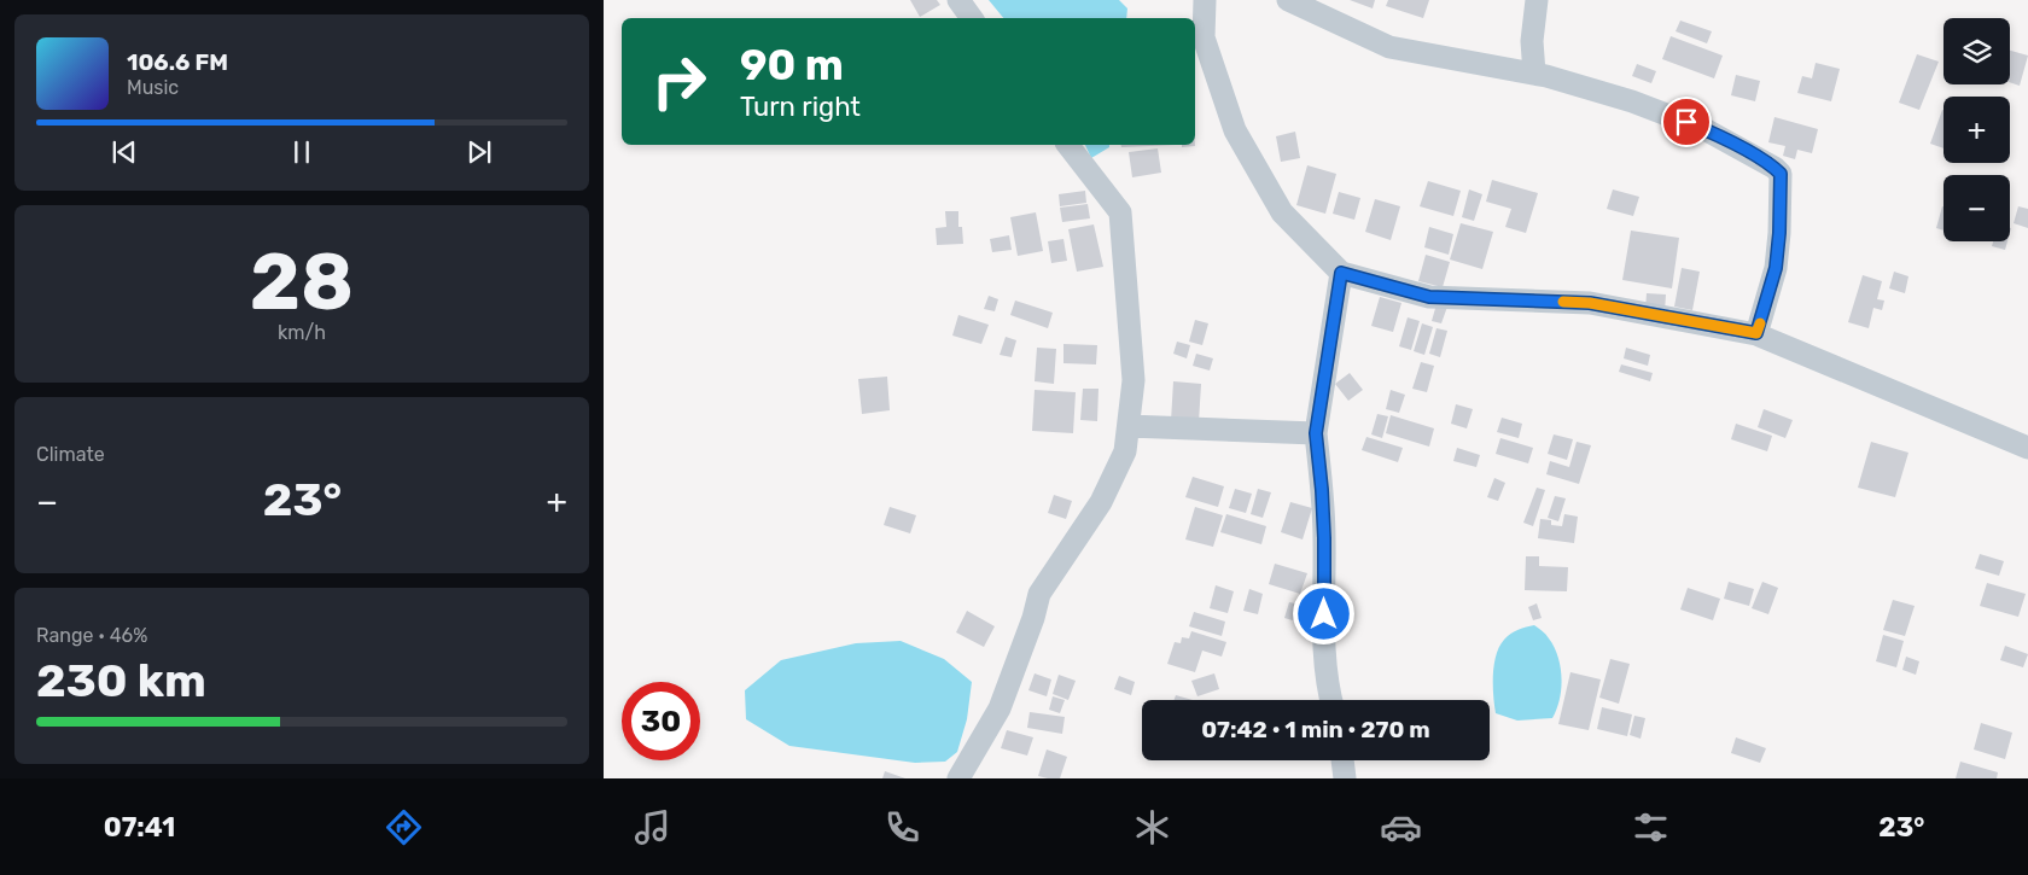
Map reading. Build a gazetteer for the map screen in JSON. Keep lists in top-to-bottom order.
{
  "page": {
    "map_buttons": ["+", "−"],
    "turn": ["90 m", "Turn right"],
    "song": ["106.6 FM", "Music"],
    "tile": [
      ["28", "km/h"],
      "Climate",
      ["Range · 46%", "230 km"]
    ],
    "heat": ["−", "23°", "+"],
    "limit": "30",
    "trip": "07:42 · 1 min · 270 m",
    "tabs": ["07:41", "23°"]
  }
}
